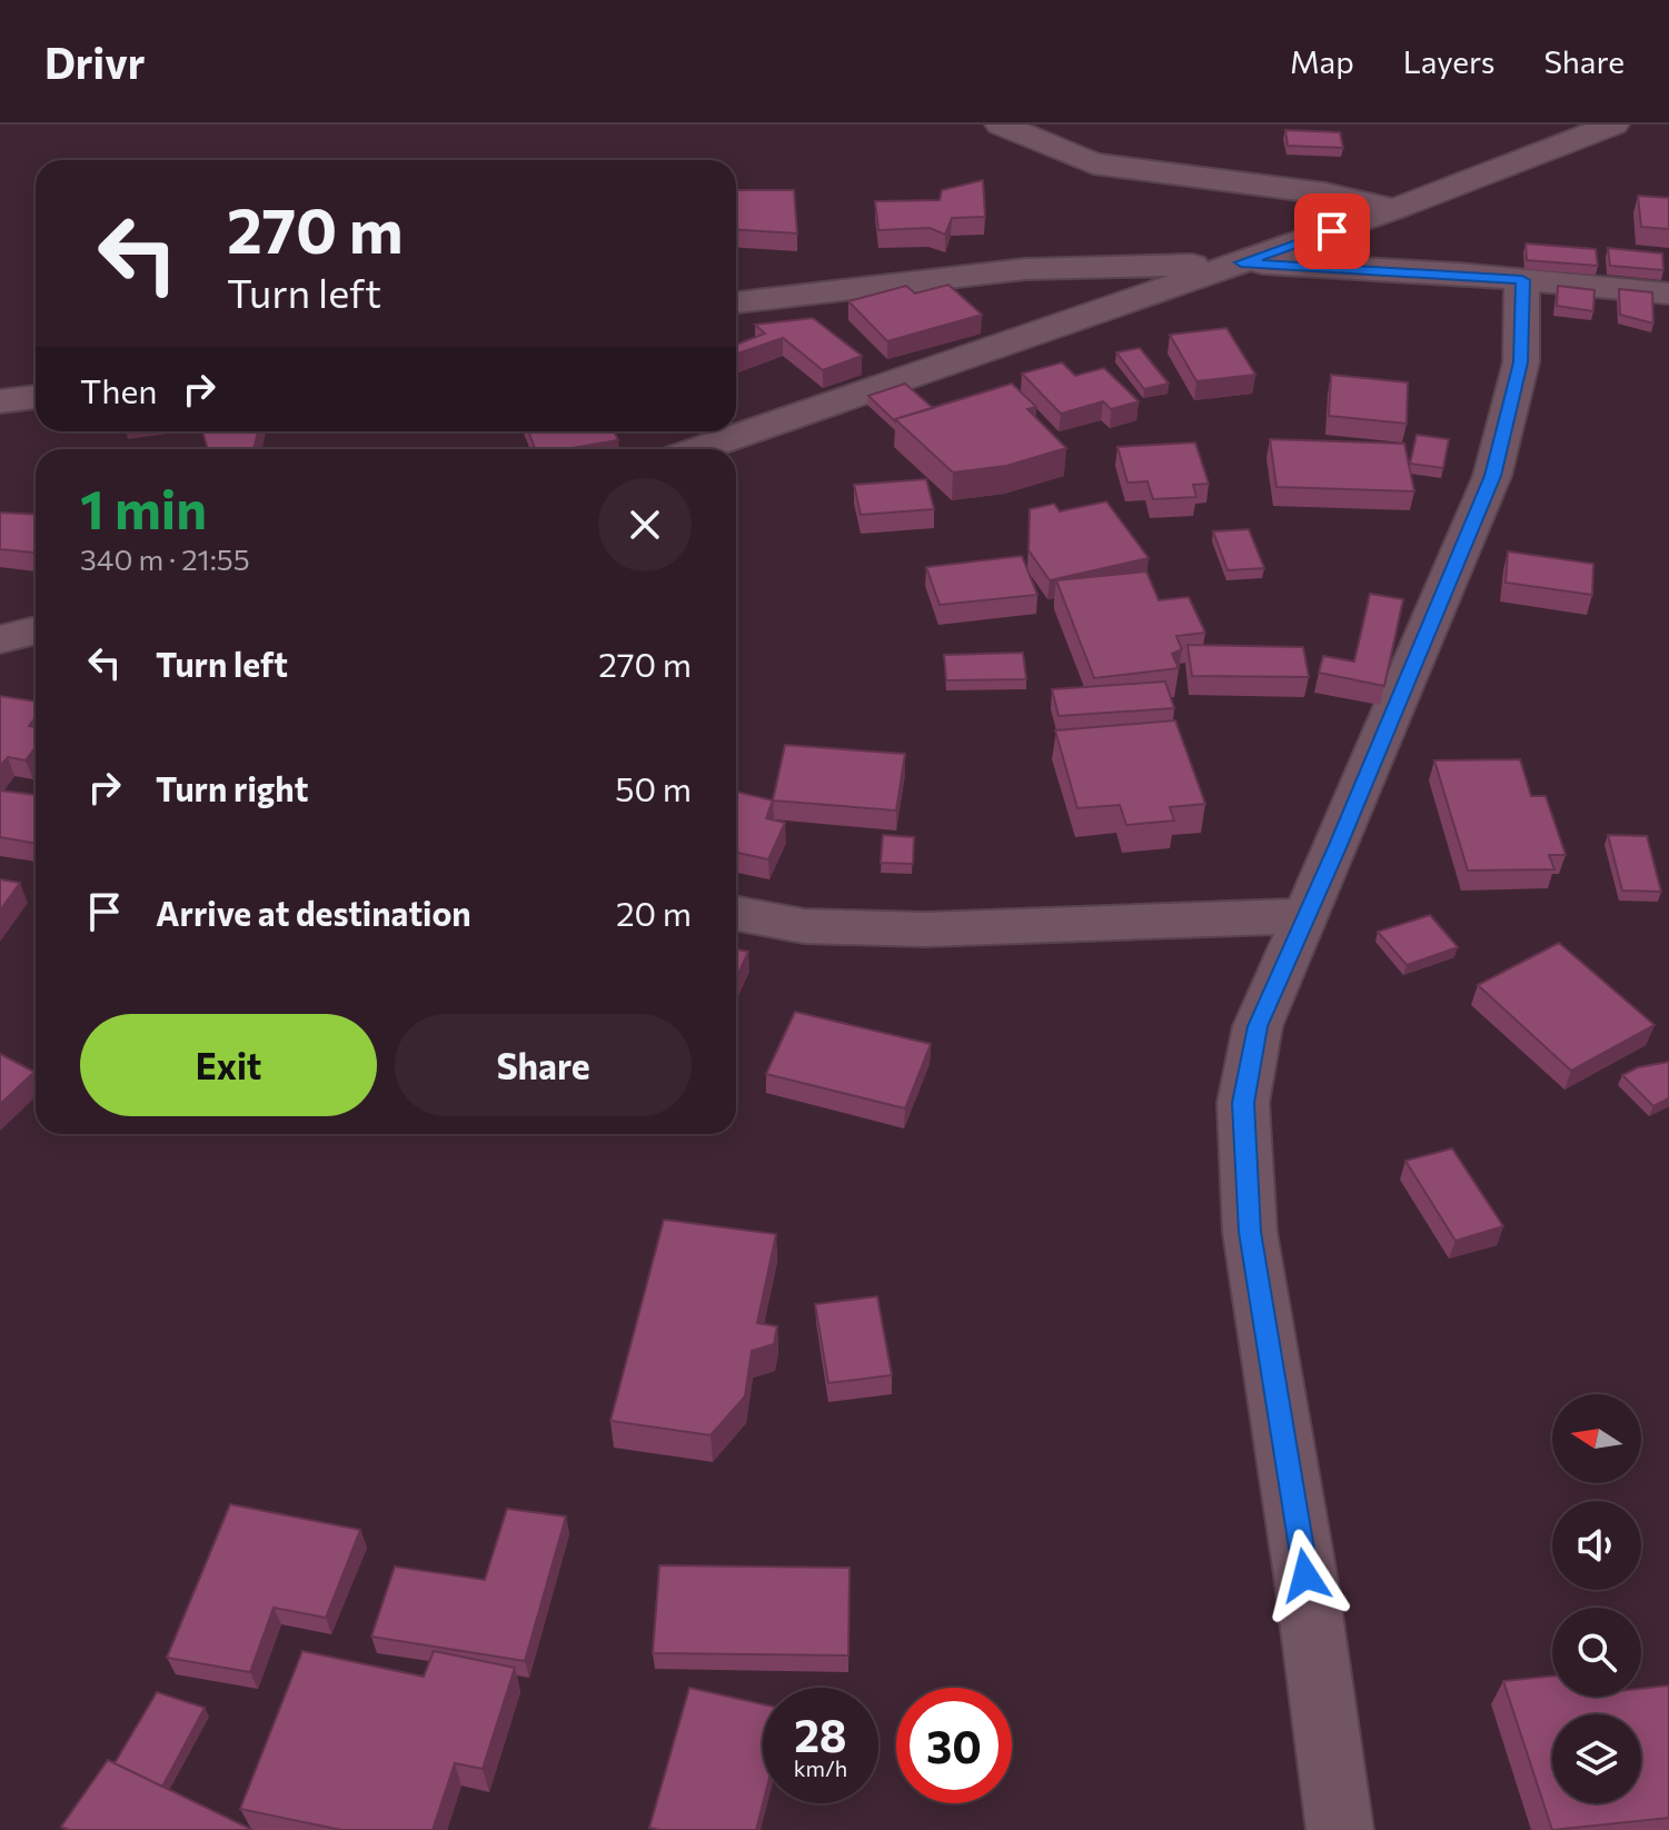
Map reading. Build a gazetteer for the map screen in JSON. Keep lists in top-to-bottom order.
{
  "north": "left",
  "page": {
    "header": "Drivr",
    "nav": ["Map", "Layers", "Share"],
    "turn": ["270 m", "Turn left"],
    "then": "Then",
    "heading": ["1 min", "340 m · 21:55"],
    "list": [
      {
        "name": "Turn left",
        "value": "270 m"
      },
      {
        "name": "Turn right",
        "value": "50 m"
      },
      {
        "name": "Arrive at destination",
        "value": "20 m"
      }
    ],
    "buttons": ["Exit", "Share"],
    "speed": "28 km/h",
    "limit": "30"
  }
}
